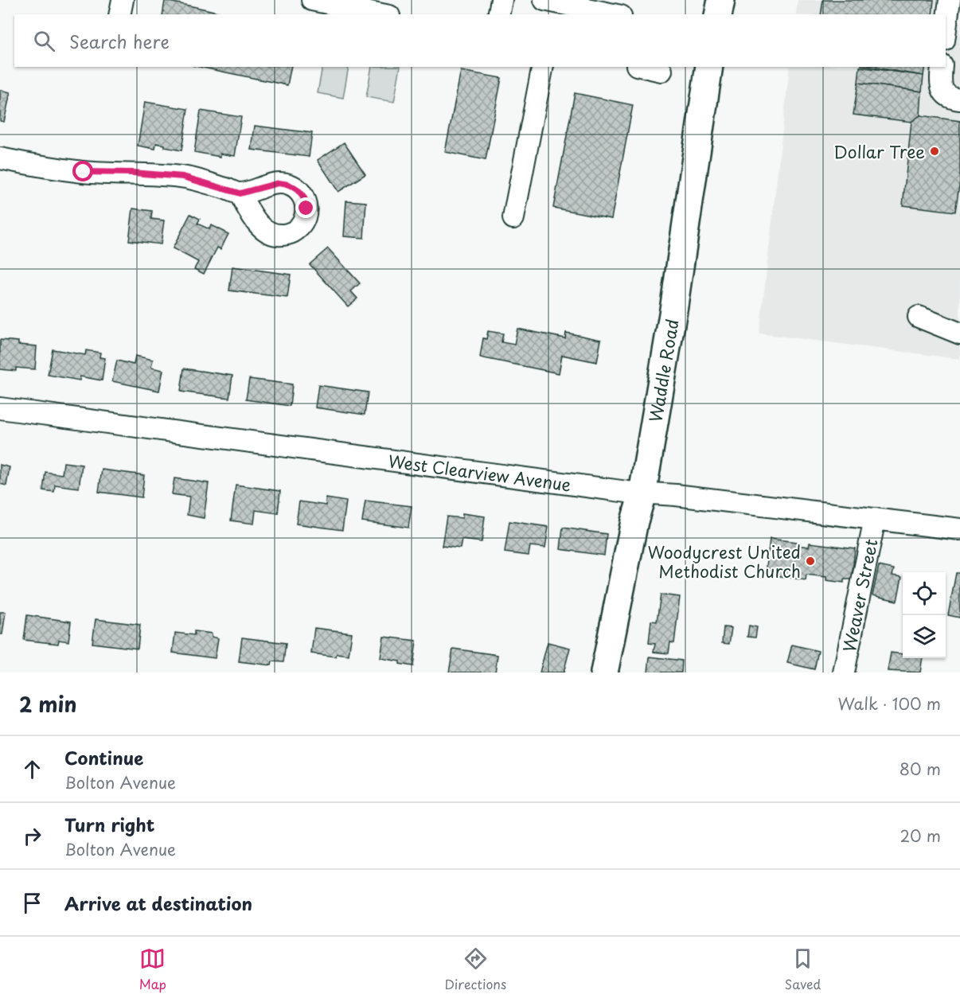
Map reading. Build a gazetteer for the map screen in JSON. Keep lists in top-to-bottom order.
{
  "streets": {
    "main road": ["Waddle Road"],
    "street": ["West Clearview Avenue", "Weaver Street"]
  },
  "crossings": [
    ["Waddle Road", "West Clearview Avenue"],
    ["West Clearview Avenue", "Weaver Street"]
  ],
  "places": ["Dollar Tree", "Woodycrest United Methodist Church"],
  "page": {
    "search": "Search here",
    "heading": ["2 min", "Walk · 100 m"],
    "list": [
      ["Continue", "Bolton Avenue", "80 m"],
      ["Turn right", "Bolton Avenue", "20 m"],
      "Arrive at destination"
    ],
    "nav": ["Map", "Directions", "Saved"]
  }
}
